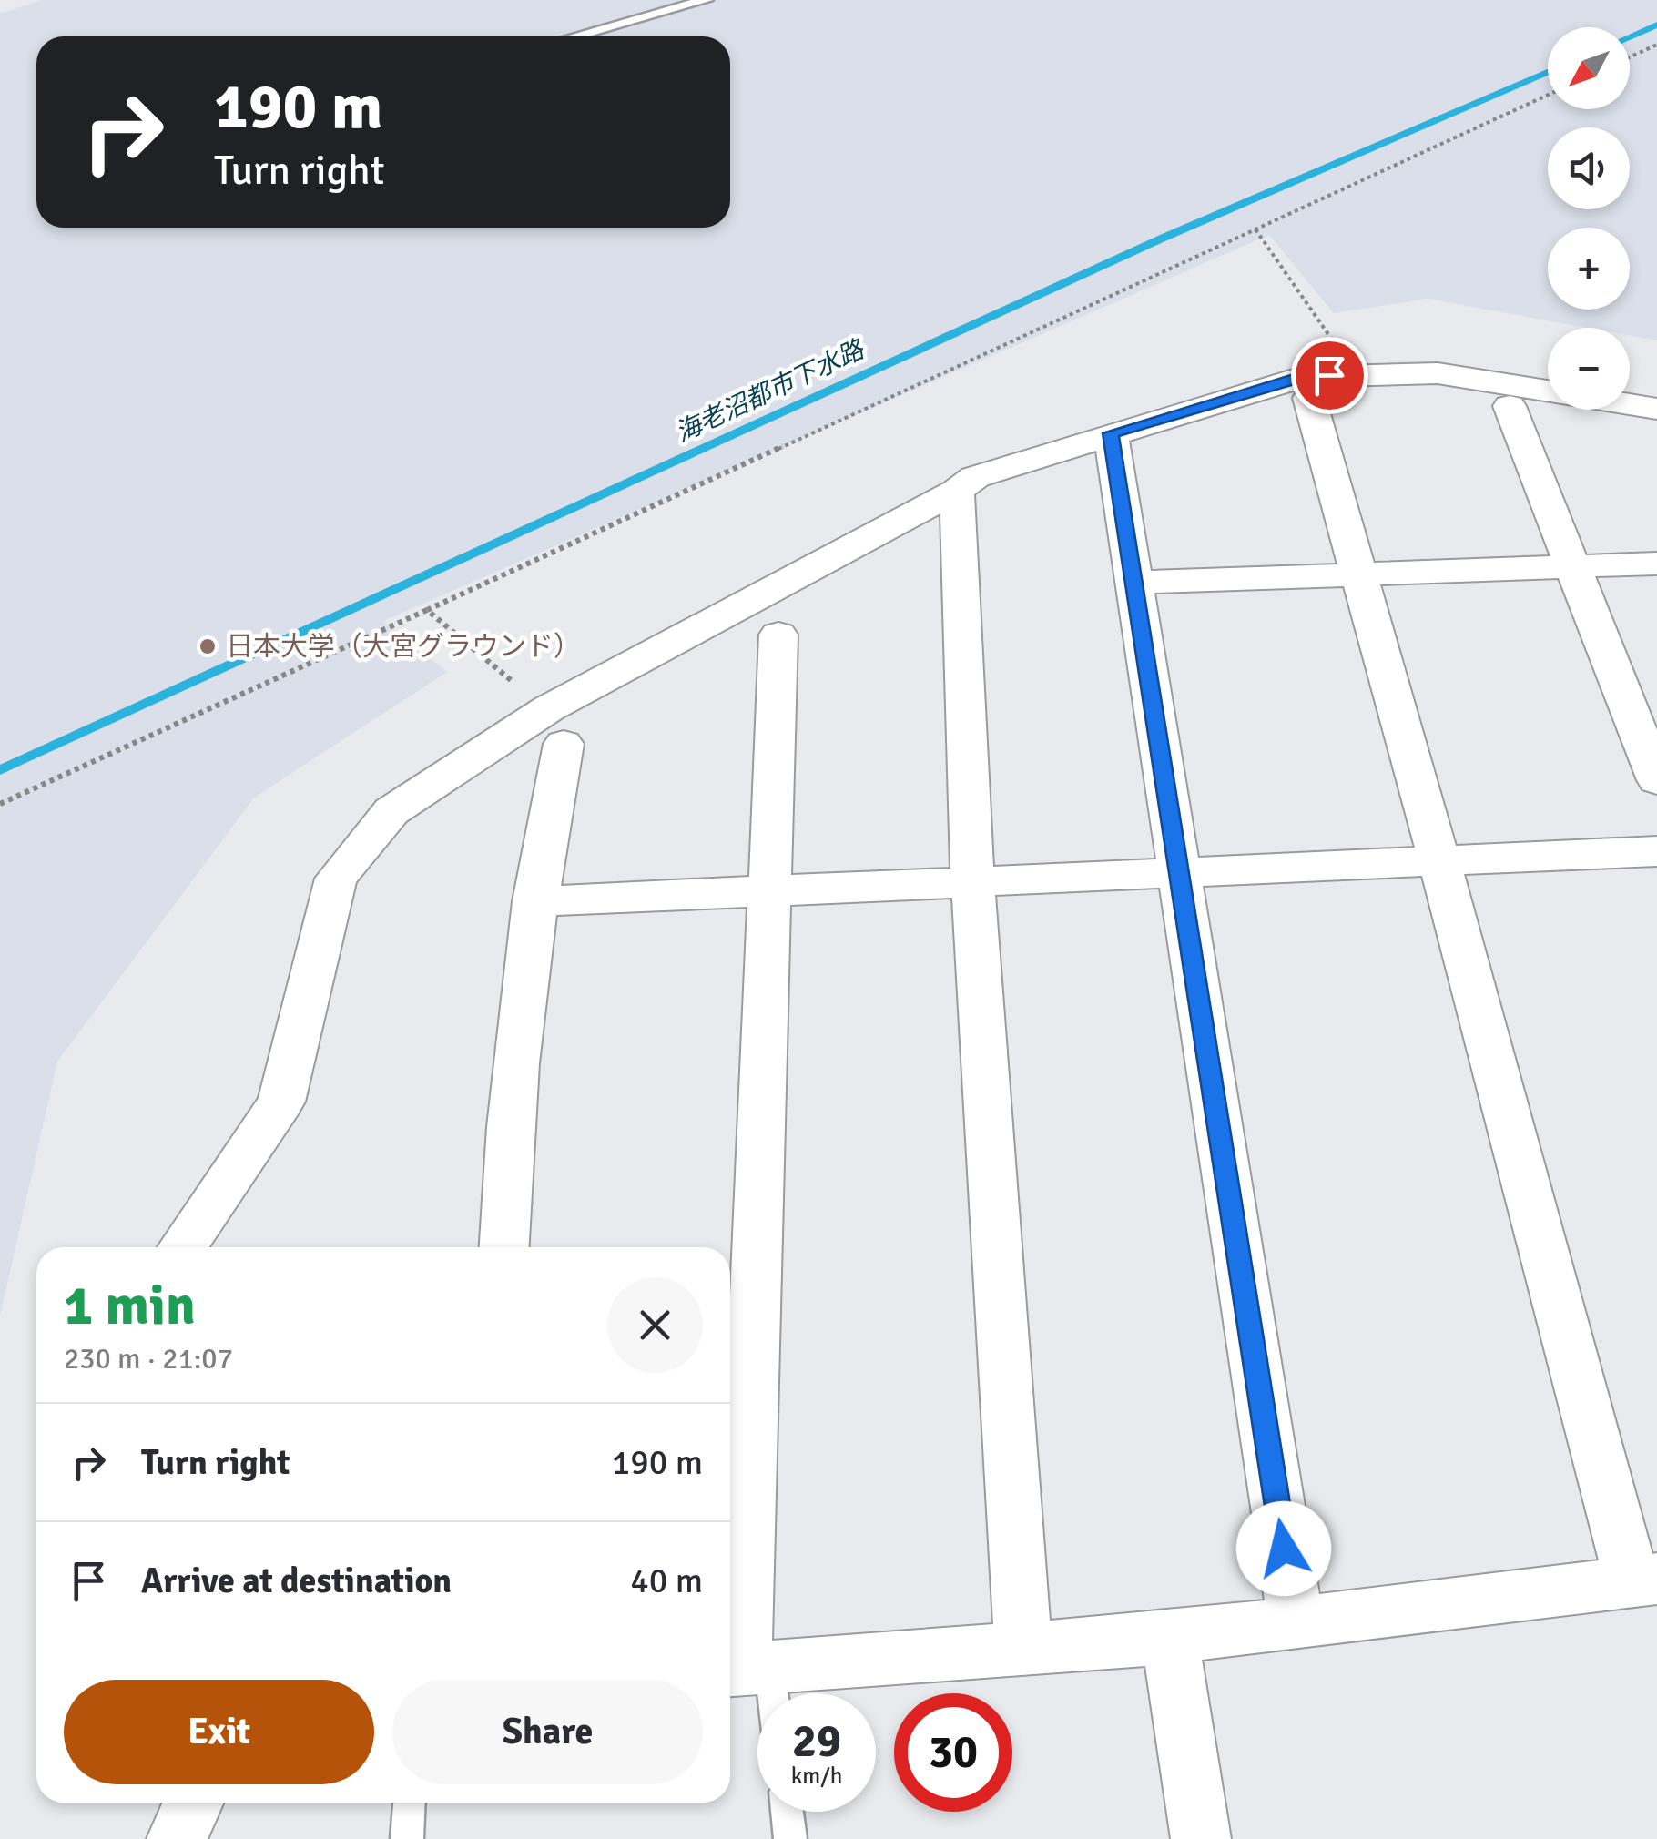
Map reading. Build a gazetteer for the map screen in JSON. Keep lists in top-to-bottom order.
{
  "water": ["海老沼都市下水路"],
  "places": ["日本大学（大宮グラウンド）"],
  "north": "bottom left",
  "page": {
    "map_buttons": ["+", "−"],
    "turn": ["190 m", "Turn right"],
    "heading": ["1 min", "230 m · 21:07"],
    "list": [
      {
        "name": "Turn right",
        "value": "190 m"
      },
      {
        "name": "Arrive at destination",
        "value": "40 m"
      }
    ],
    "buttons": ["Exit", "Share"],
    "speed": "29 km/h",
    "limit": "30"
  }
}
